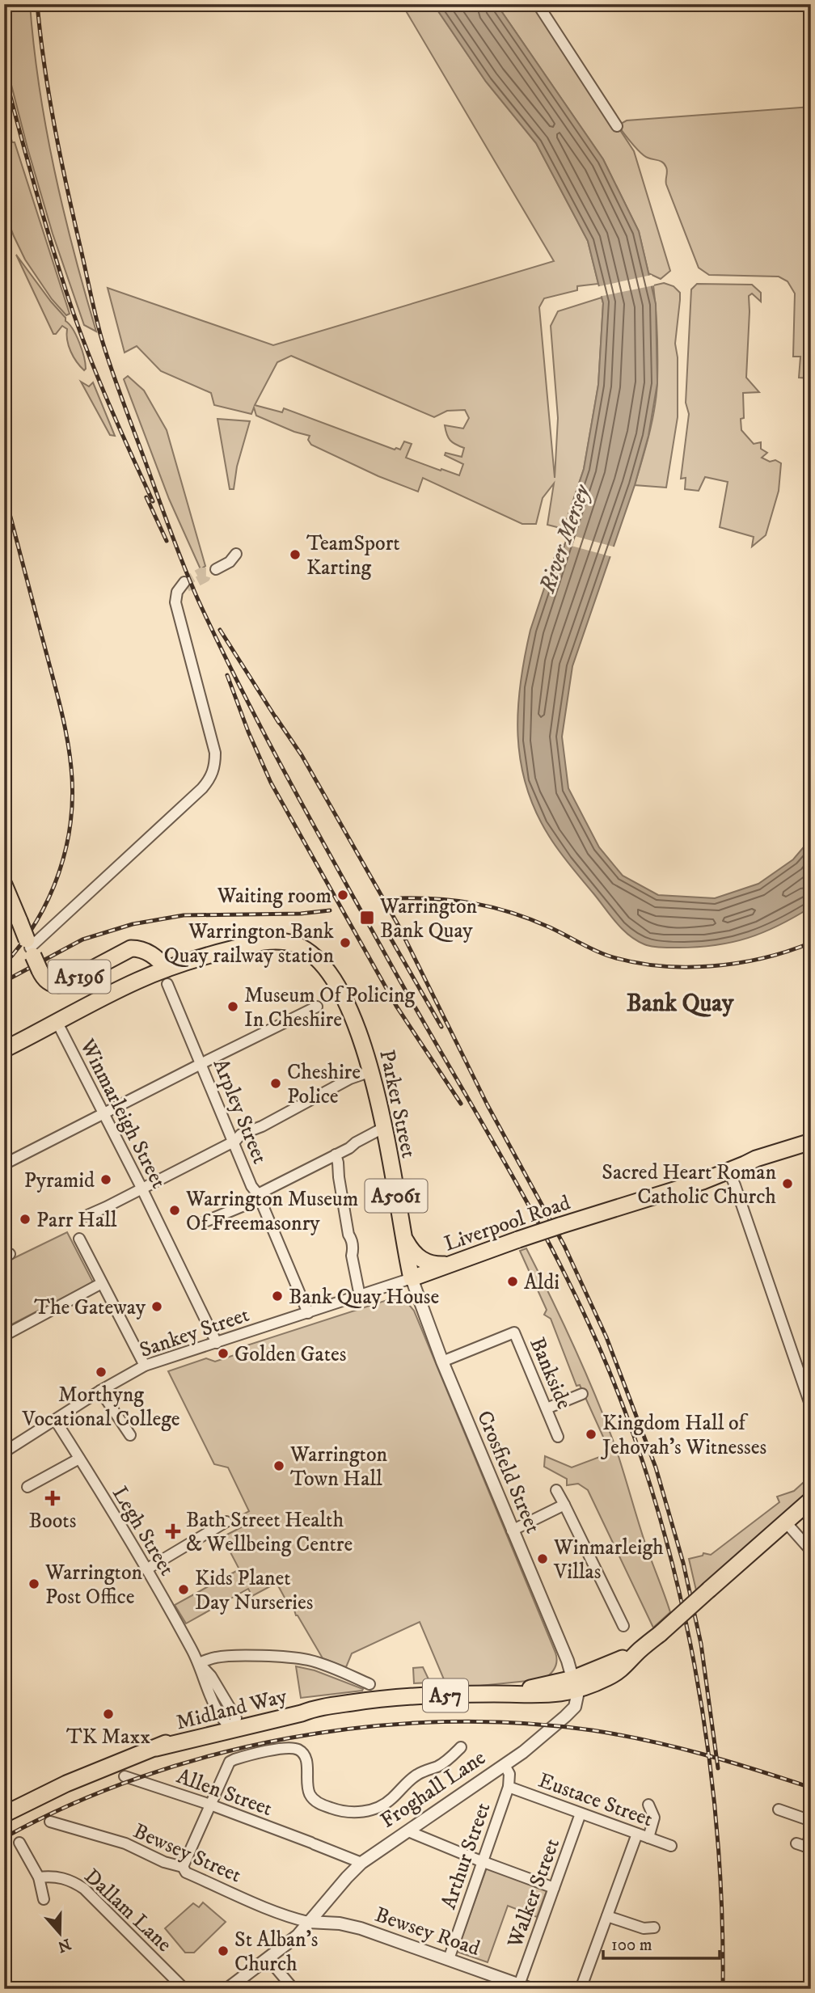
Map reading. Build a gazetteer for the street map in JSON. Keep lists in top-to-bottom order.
{
  "streets": {
    "highway": [
      "A5196",
      "Parker Street",
      "A5061",
      "Liverpool Road",
      "A57",
      "Midland Way"
    ],
    "street": [
      "Arpley Street",
      "Winmarleigh Street",
      "Sankey Street",
      "Bankside",
      "Crosfield Street",
      "Legh Street",
      "Froghall Lane",
      "Allen Street",
      "Eustace Street",
      "Bewsey Street",
      "Arthur Street",
      "Walker Street",
      "Dallam Lane",
      "Bewsey Road"
    ]
  },
  "crossings": [
    ["A5196", "Parker Street"],
    ["A5196", "Arpley Street"],
    ["A5196", "A5061"],
    ["Parker Street", "Arpley Street"],
    ["Parker Street", "A5061"],
    ["Parker Street", "Liverpool Road"],
    ["Parker Street", "Sankey Street"],
    ["Parker Street", "Crosfield Street"],
    ["Arpley Street", "A5061"],
    ["Arpley Street", "Sankey Street"],
    ["Winmarleigh Street", "A5061"],
    ["Winmarleigh Street", "Sankey Street"],
    ["Liverpool Road", "Sankey Street"],
    ["Liverpool Road", "Crosfield Street"],
    ["Sankey Street", "Crosfield Street"],
    ["Sankey Street", "Legh Street"],
    ["Bankside", "Crosfield Street"],
    ["Crosfield Street", "A57"],
    ["Crosfield Street", "Midland Way"],
    ["Crosfield Street", "Froghall Lane"],
    ["Legh Street", "Midland Way"],
    ["A57", "Midland Way"],
    ["A57", "Froghall Lane"],
    ["Midland Way", "Froghall Lane"],
    ["Froghall Lane", "Allen Street"],
    ["Froghall Lane", "Bewsey Street"],
    ["Froghall Lane", "Arthur Street"],
    ["Froghall Lane", "Bewsey Road"],
    ["Eustace Street", "Arthur Street"],
    ["Eustace Street", "Walker Street"],
    ["Bewsey Street", "Bewsey Road"],
    ["Arthur Street", "Bewsey Road"],
    ["Walker Street", "Bewsey Road"]
  ],
  "districts": ["Bank Quay"],
  "water": ["River Mersey"],
  "places": {
    "other": [
      "TeamSport Karting",
      "Waiting room",
      "Warrington Bank Quay railway station",
      "Museum Of Policing In Cheshire",
      "Cheshire Police",
      "Pyramid",
      "Sacred Heart Roman Catholic Church",
      "Warrington Museum Of Freemasonry",
      "Parr Hall",
      "Aldi",
      "Bank Quay House",
      "The Gateway",
      "Golden Gates",
      "Morthyng Vocational College",
      "Kingdom Hall of Jehovah's Witnesses",
      "Warrington Town Hall",
      "Winmarleigh Villas",
      "Warrington Post Office",
      "Kids Planet Day Nurseries",
      "TK Maxx",
      "St Alban's Church"
    ],
    "transit": ["Warrington Bank Quay"],
    "health": ["Boots", "Bath Street Health & Wellbeing Centre"]
  },
  "scale_bar": "100 m",
  "north": "bottom"
}
